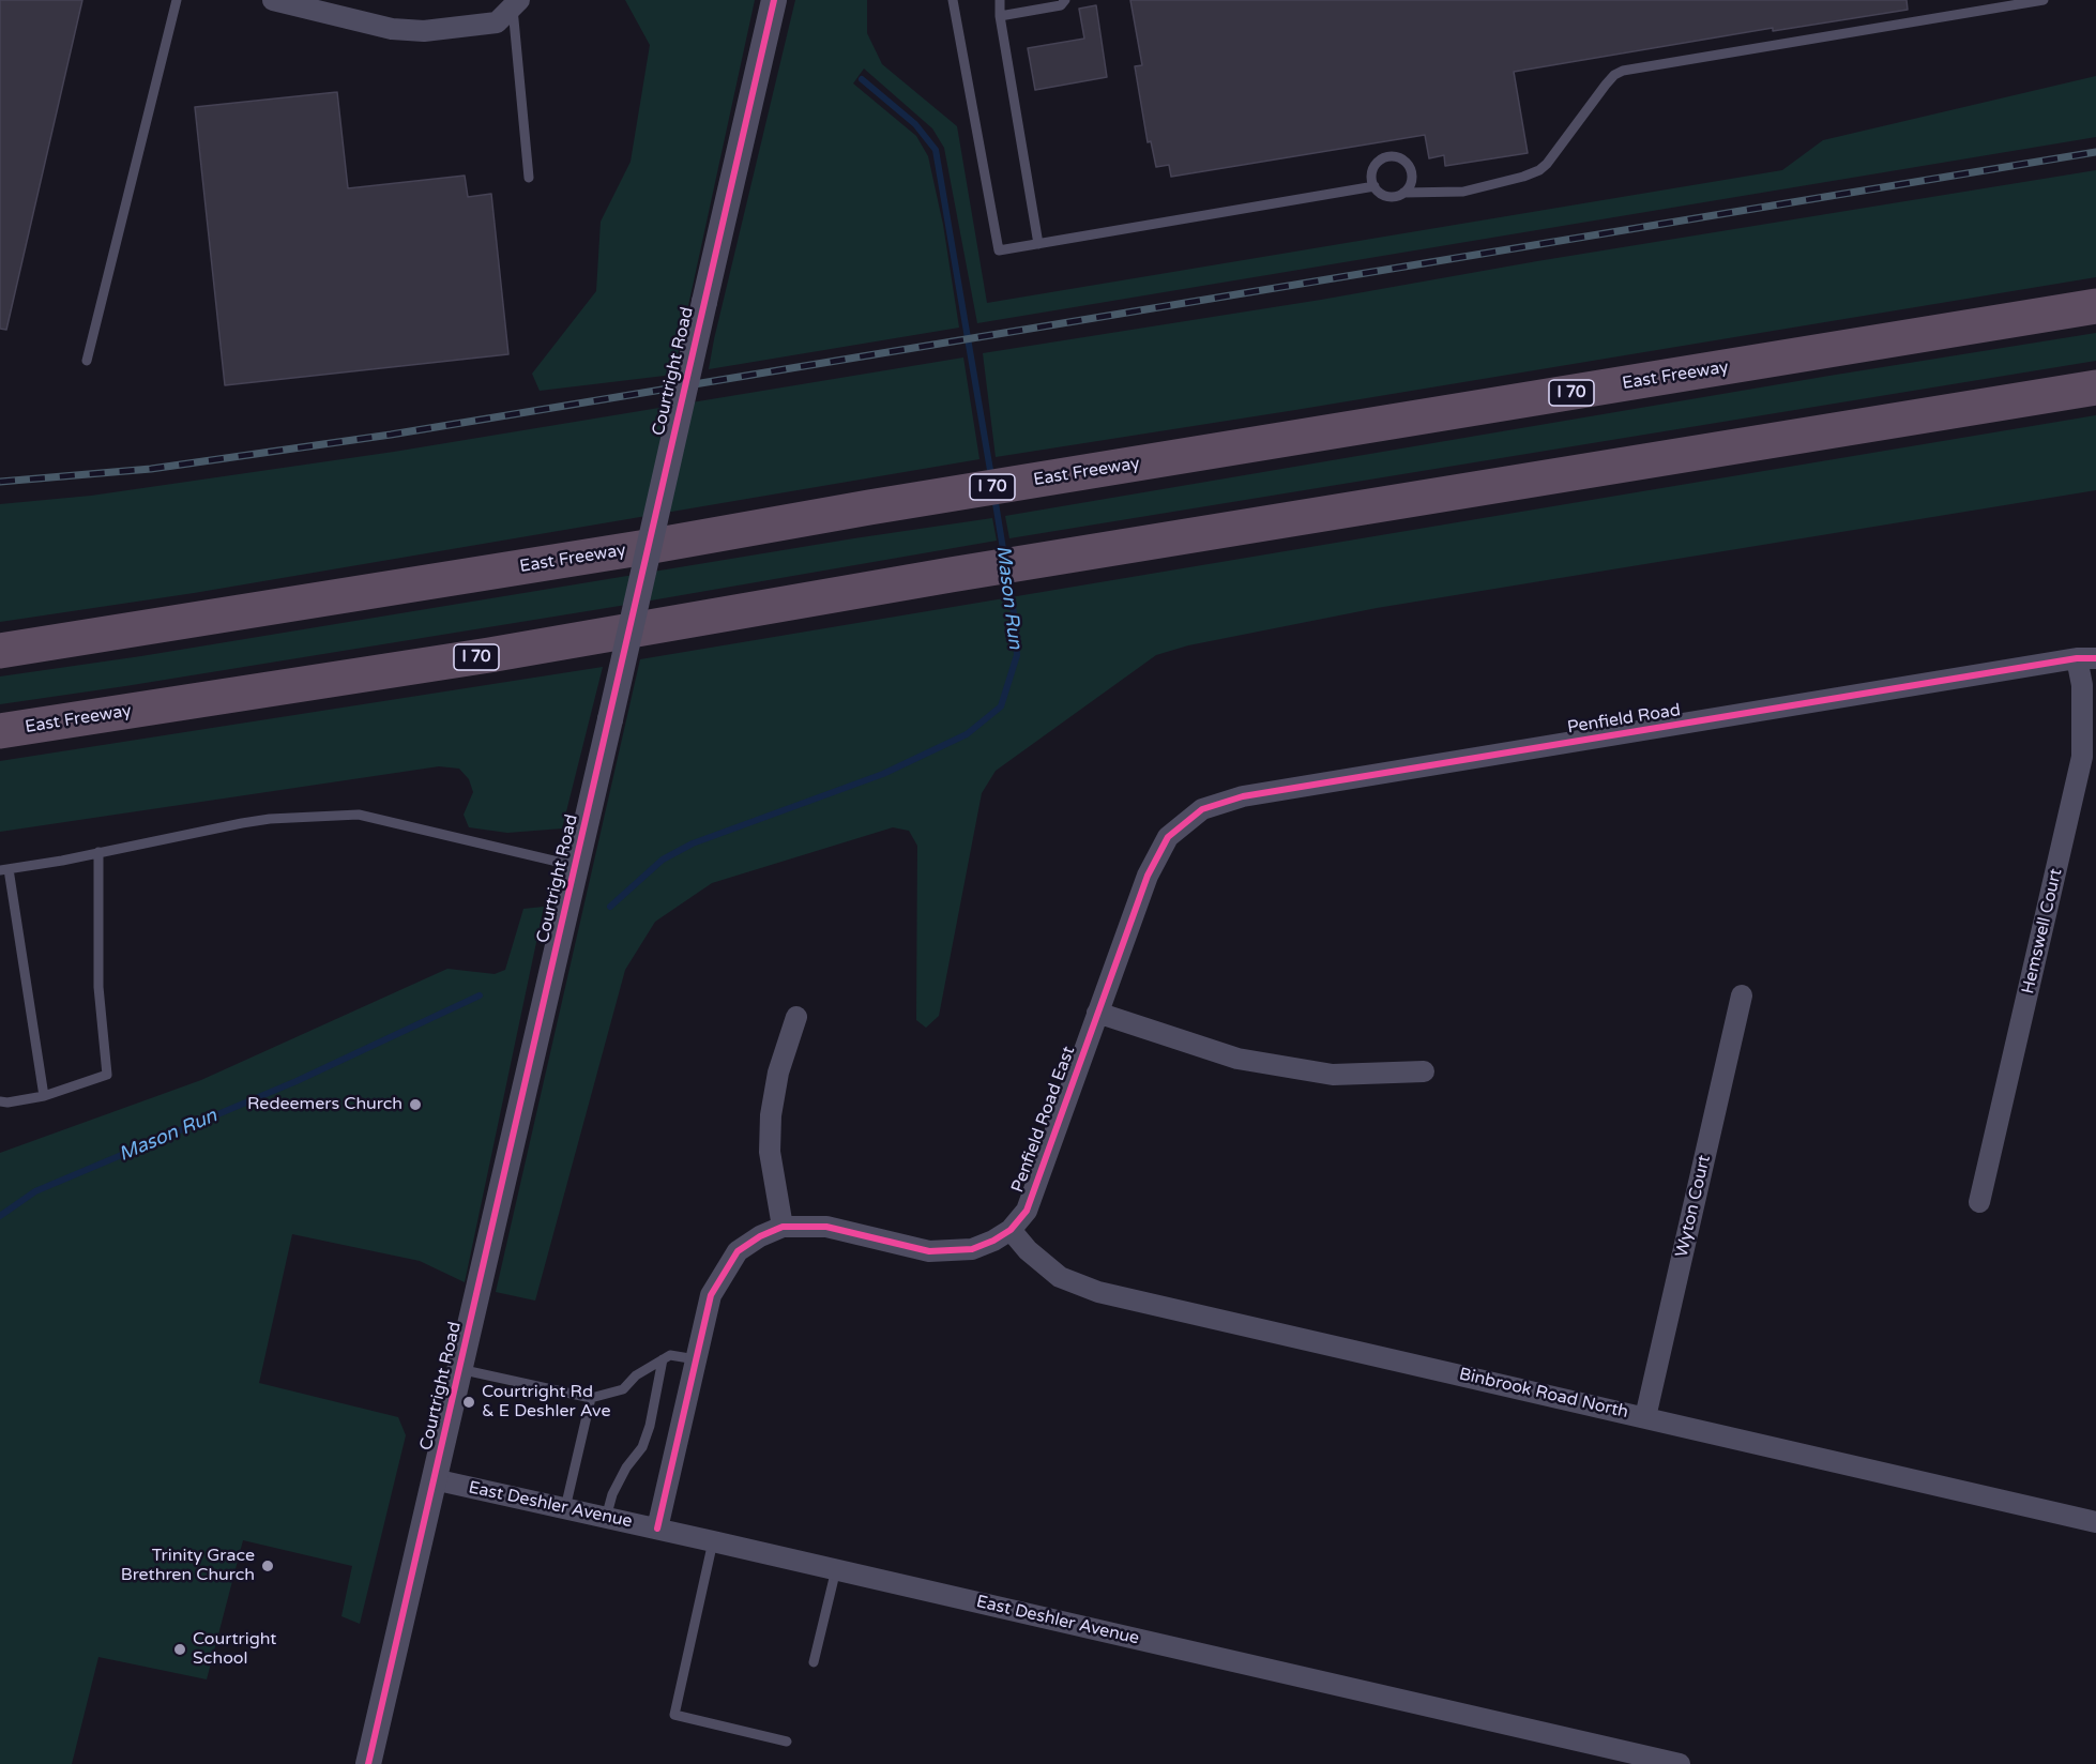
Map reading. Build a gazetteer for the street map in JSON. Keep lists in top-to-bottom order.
{
  "streets": {
    "highway": ["East Freeway", "I 70"],
    "street": [
      "Courtright Road",
      "Penfield Road",
      "Hemswell Court",
      "Penfield Road East",
      "Wyton Court",
      "Binbrook Road North",
      "East Deshler Avenue"
    ]
  },
  "crossings": [
    ["Courtright Road", "East Deshler Avenue"],
    ["Penfield Road", "Hemswell Court"],
    ["Penfield Road", "Penfield Road East"],
    ["Penfield Road East", "Binbrook Road North"],
    ["Penfield Road East", "East Deshler Avenue"],
    ["Wyton Court", "Binbrook Road North"]
  ],
  "water": ["Mason Run"],
  "places": [
    "Redeemers Church",
    "Courtright Rd & E Deshler Ave",
    "Trinity Grace Brethren Church",
    "Courtright School"
  ]
}
